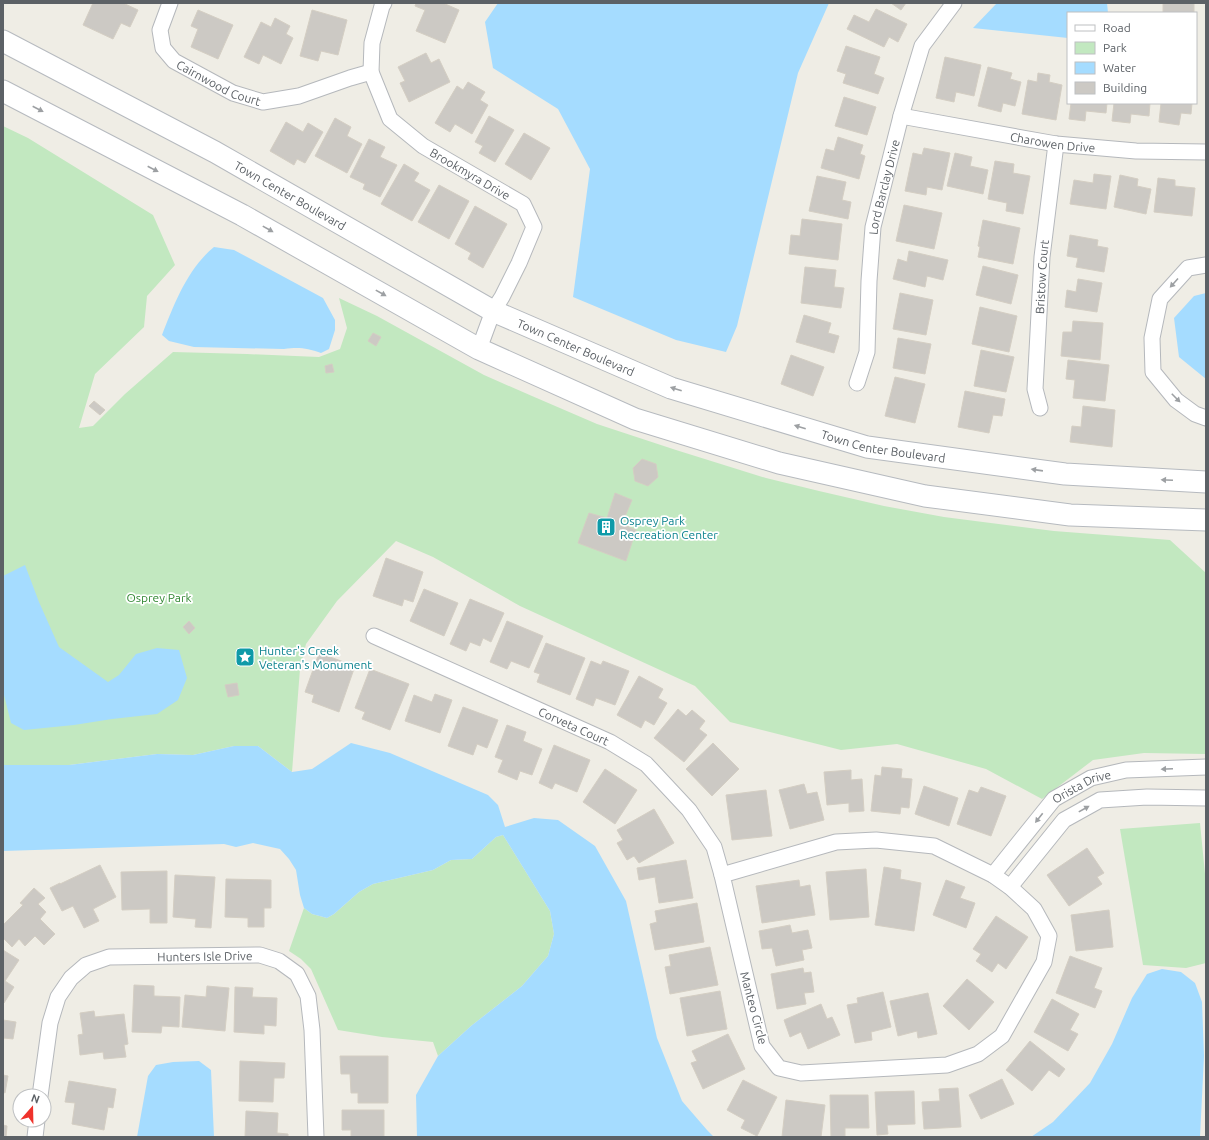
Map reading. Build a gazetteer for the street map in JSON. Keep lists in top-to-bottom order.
{
  "streets": {
    "street": [
      "Cairnwood Court",
      "Charowen Drive",
      "Brookmyra Drive",
      "Lord Barclay Drive",
      "Town Center Boulevard",
      "Bristow Court",
      "Corveta Court",
      "Orista Drive",
      "Hunters Isle Drive",
      "Manteo Circle"
    ]
  },
  "crossings": [
    ["Cairnwood Court", "Brookmyra Drive"],
    ["Charowen Drive", "Lord Barclay Drive"],
    ["Charowen Drive", "Bristow Court"],
    ["Brookmyra Drive", "Town Center Boulevard"],
    ["Corveta Court", "Manteo Circle"],
    ["Orista Drive", "Manteo Circle"]
  ],
  "parks": ["Osprey Park"],
  "places": {
    "building": ["Osprey Park Recreation Center"],
    "place": ["Hunter's Creek Veteran's Monument"]
  },
  "legend": [
    "Road",
    "Park",
    "Water",
    "Building"
  ],
  "north": "top"
}
